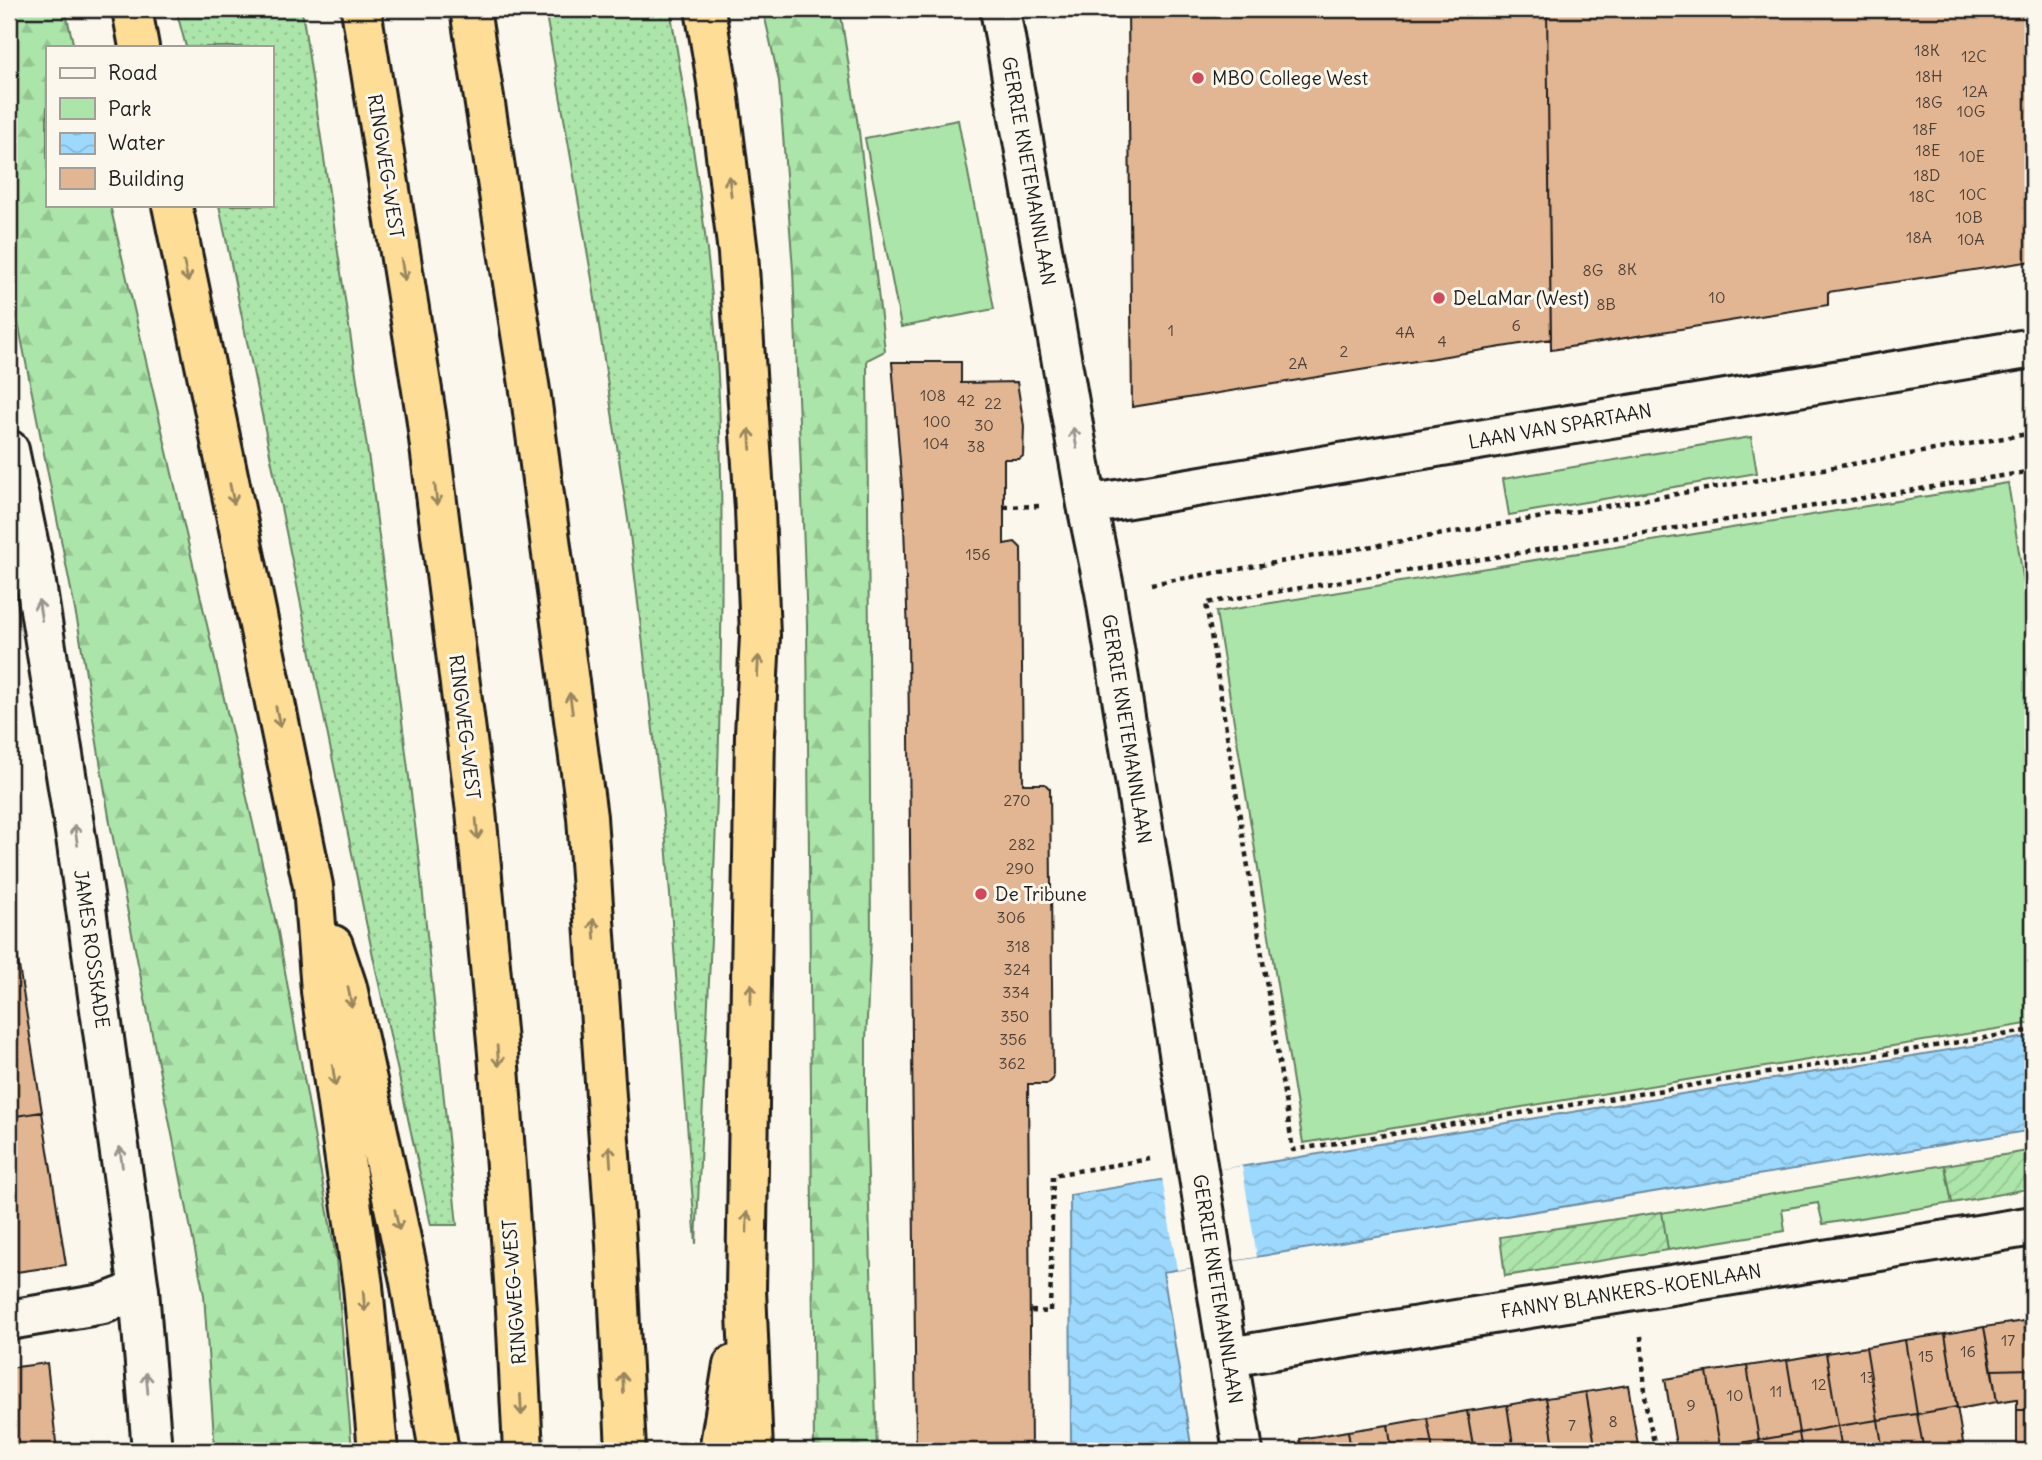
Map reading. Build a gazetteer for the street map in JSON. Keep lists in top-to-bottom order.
{
  "streets": {
    "highway": ["RINGWEG-WEST"],
    "street": [
      "GERRIE KNETEMANNLAAN",
      "LAAN VAN SPARTAAN",
      "JAMES ROSSKADE",
      "FANNY BLANKERS-KOENLAAN"
    ]
  },
  "crossings": [
    ["GERRIE KNETEMANNLAAN", "LAAN VAN SPARTAAN"],
    ["GERRIE KNETEMANNLAAN", "FANNY BLANKERS-KOENLAAN"]
  ],
  "one_way": ["JAMES ROSSKADE"],
  "places": ["MBO College West", "DeLaMar (West)", "De Tribune"],
  "house_numbers": [
    "18K",
    "12C",
    "18H",
    "12A",
    "18G",
    "10G",
    "18F",
    "18E",
    "10E",
    "18D",
    "10C",
    "18C",
    "10B",
    "18A",
    "10A",
    "8K",
    "8G",
    "10",
    "8B",
    "6",
    "1",
    "4A",
    "4",
    "2",
    "2A",
    "108",
    "42",
    "22",
    "100",
    "30",
    "104",
    "38",
    "156",
    "270",
    "282",
    "290",
    "306",
    "318",
    "324",
    "334",
    "350",
    "356",
    "362",
    "17",
    "16",
    "15",
    "13",
    "12",
    "11",
    "10",
    "9",
    "8",
    "7"
  ],
  "legend": [
    "Road",
    "Park",
    "Water",
    "Building"
  ]
}
